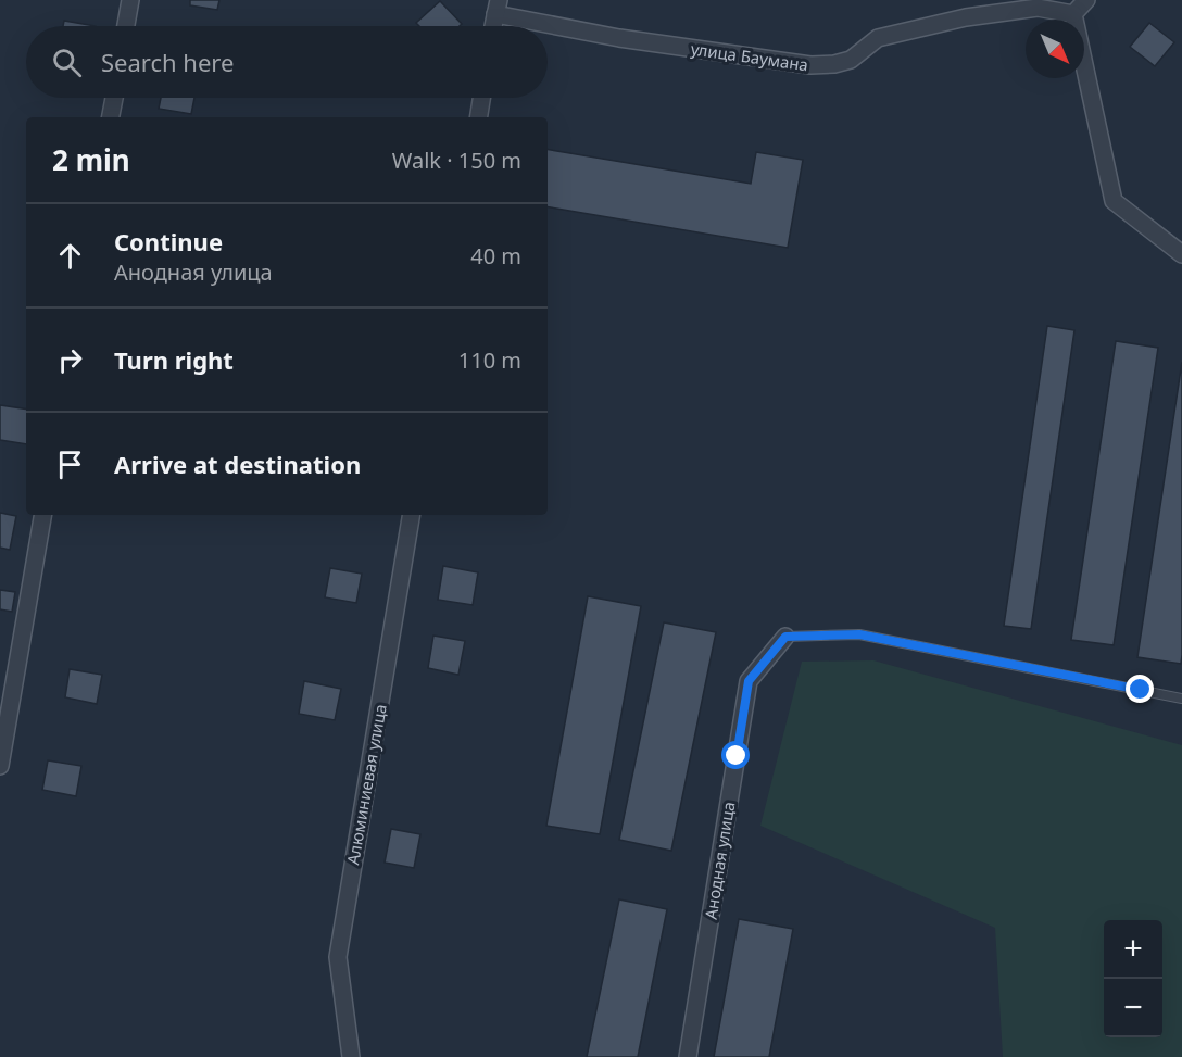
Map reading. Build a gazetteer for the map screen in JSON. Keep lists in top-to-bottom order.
{
  "streets": {
    "street": ["улица Баумана", "Алюминиевая улица", "Анодная улица"]
  },
  "north": "bottom right",
  "page": {
    "search": "Search here",
    "heading": ["2 min", "Walk · 150 m"],
    "list": [
      ["Continue", "Анодная улица", "40 m"],
      ["Turn right", "110 m"],
      "Arrive at destination"
    ],
    "map_buttons": ["+", "−"]
  }
}
